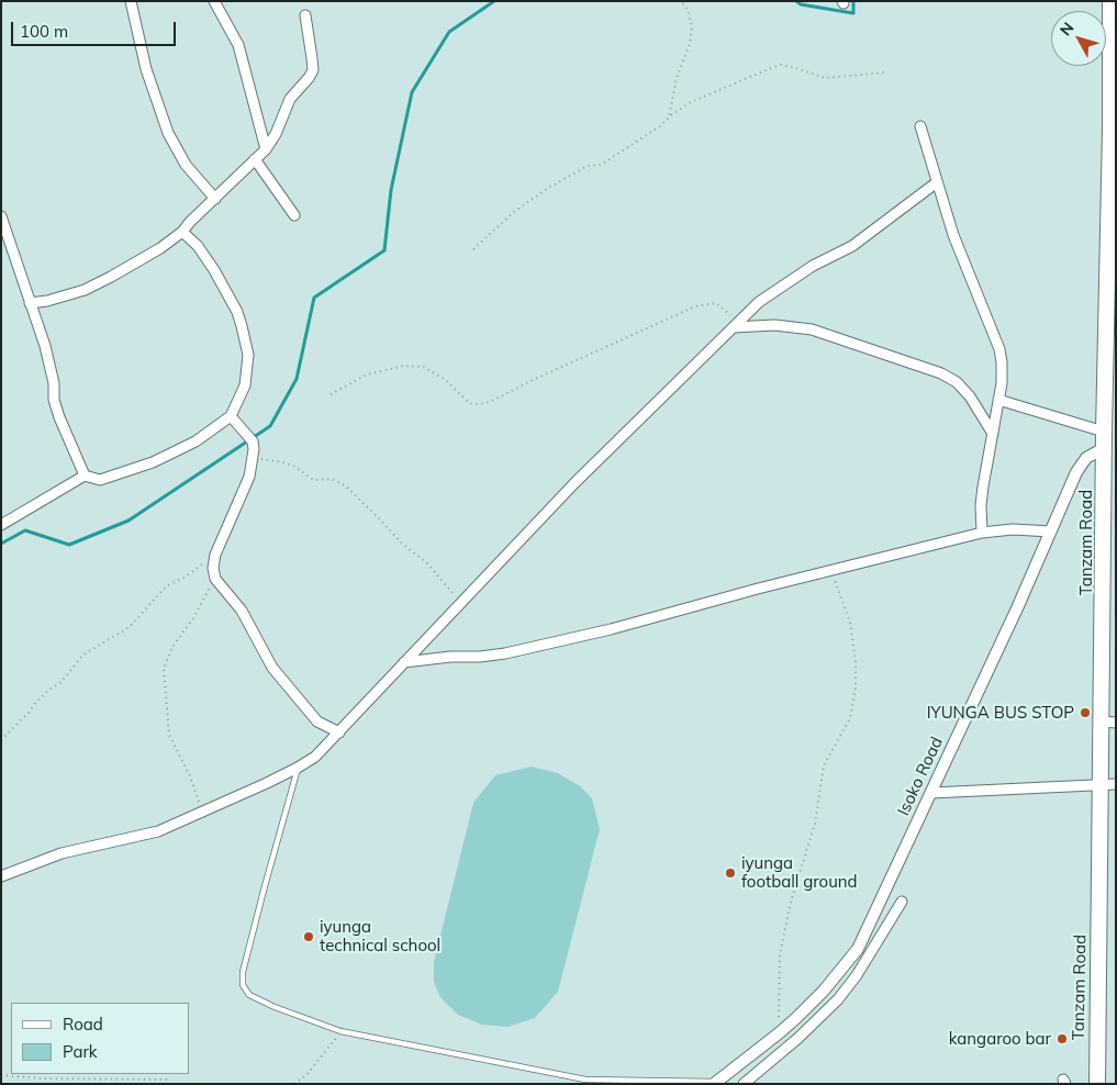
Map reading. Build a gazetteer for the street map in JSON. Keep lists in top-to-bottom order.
{
  "streets": {
    "highway": ["Tanzam Road"],
    "street": ["Isoko Road"]
  },
  "crossings": [
    ["Tanzam Road", "Isoko Road"]
  ],
  "places": [
    "IYUNGA BUS STOP",
    "iyunga football ground",
    "iyunga technical school",
    "kangaroo bar"
  ],
  "legend": ["Road", "Park"],
  "scale_bar": "100 m",
  "north": "top left"
}
